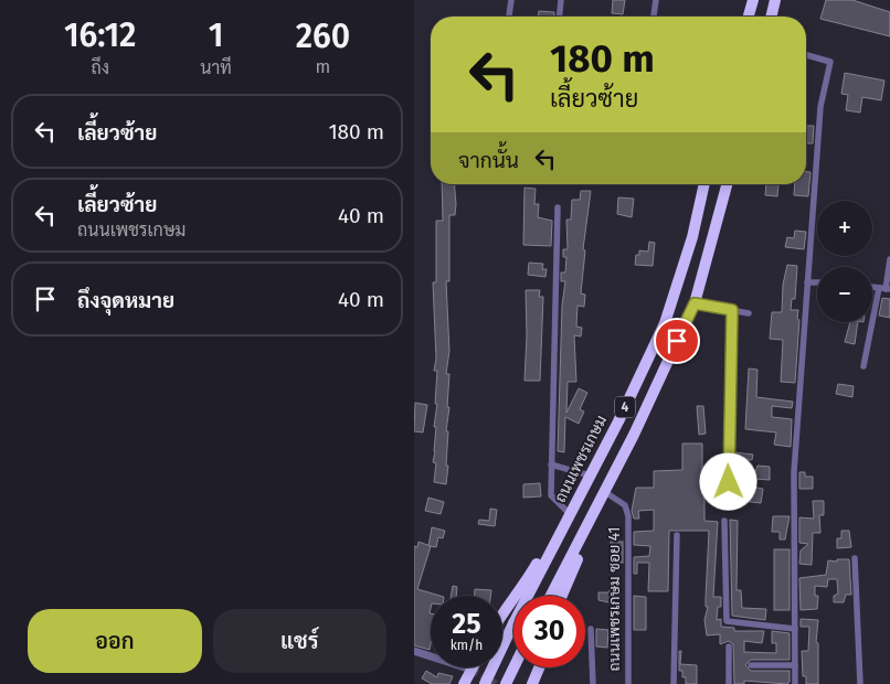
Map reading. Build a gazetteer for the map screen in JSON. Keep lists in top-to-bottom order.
{
  "streets": {
    "highway": ["4", "ถนนเพชรเกษม"],
    "street": ["ถนนเพชรเกษม ซอย 41"]
  },
  "crossings": [
    ["4", "ถนนเพชรเกษม ซอย 41"]
  ],
  "page": {
    "eta": [
      "16:12",
      "ถึง",
      "1",
      "นาที",
      "260",
      "m"
    ],
    "turn": ["180 m", "เลี้ยวซ้าย"],
    "list": [
      {
        "name": "เลี้ยวซ้าย",
        "value": "180 m"
      },
      {
        "name": "เลี้ยวซ้าย",
        "note": "ถนนเพชรเกษม",
        "value": "40 m"
      },
      {
        "name": "ถึงจุดหมาย",
        "value": "40 m"
      }
    ],
    "then": "จากนั้น",
    "map_buttons": ["+", "−"],
    "speed": "25 km/h",
    "limit": "30",
    "buttons": ["ออก", "แชร์"]
  }
}
